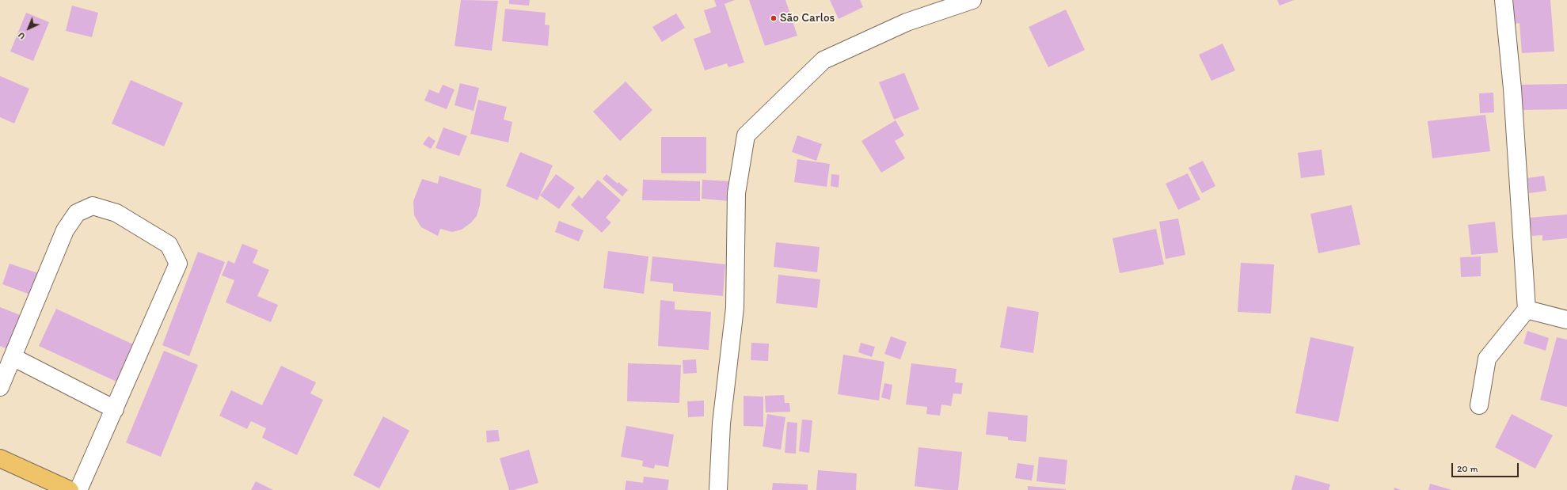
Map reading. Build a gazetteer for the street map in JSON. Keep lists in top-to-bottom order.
{
  "places": ["São Carlos"],
  "scale_bar": "20 m",
  "north": "bottom left"
}
